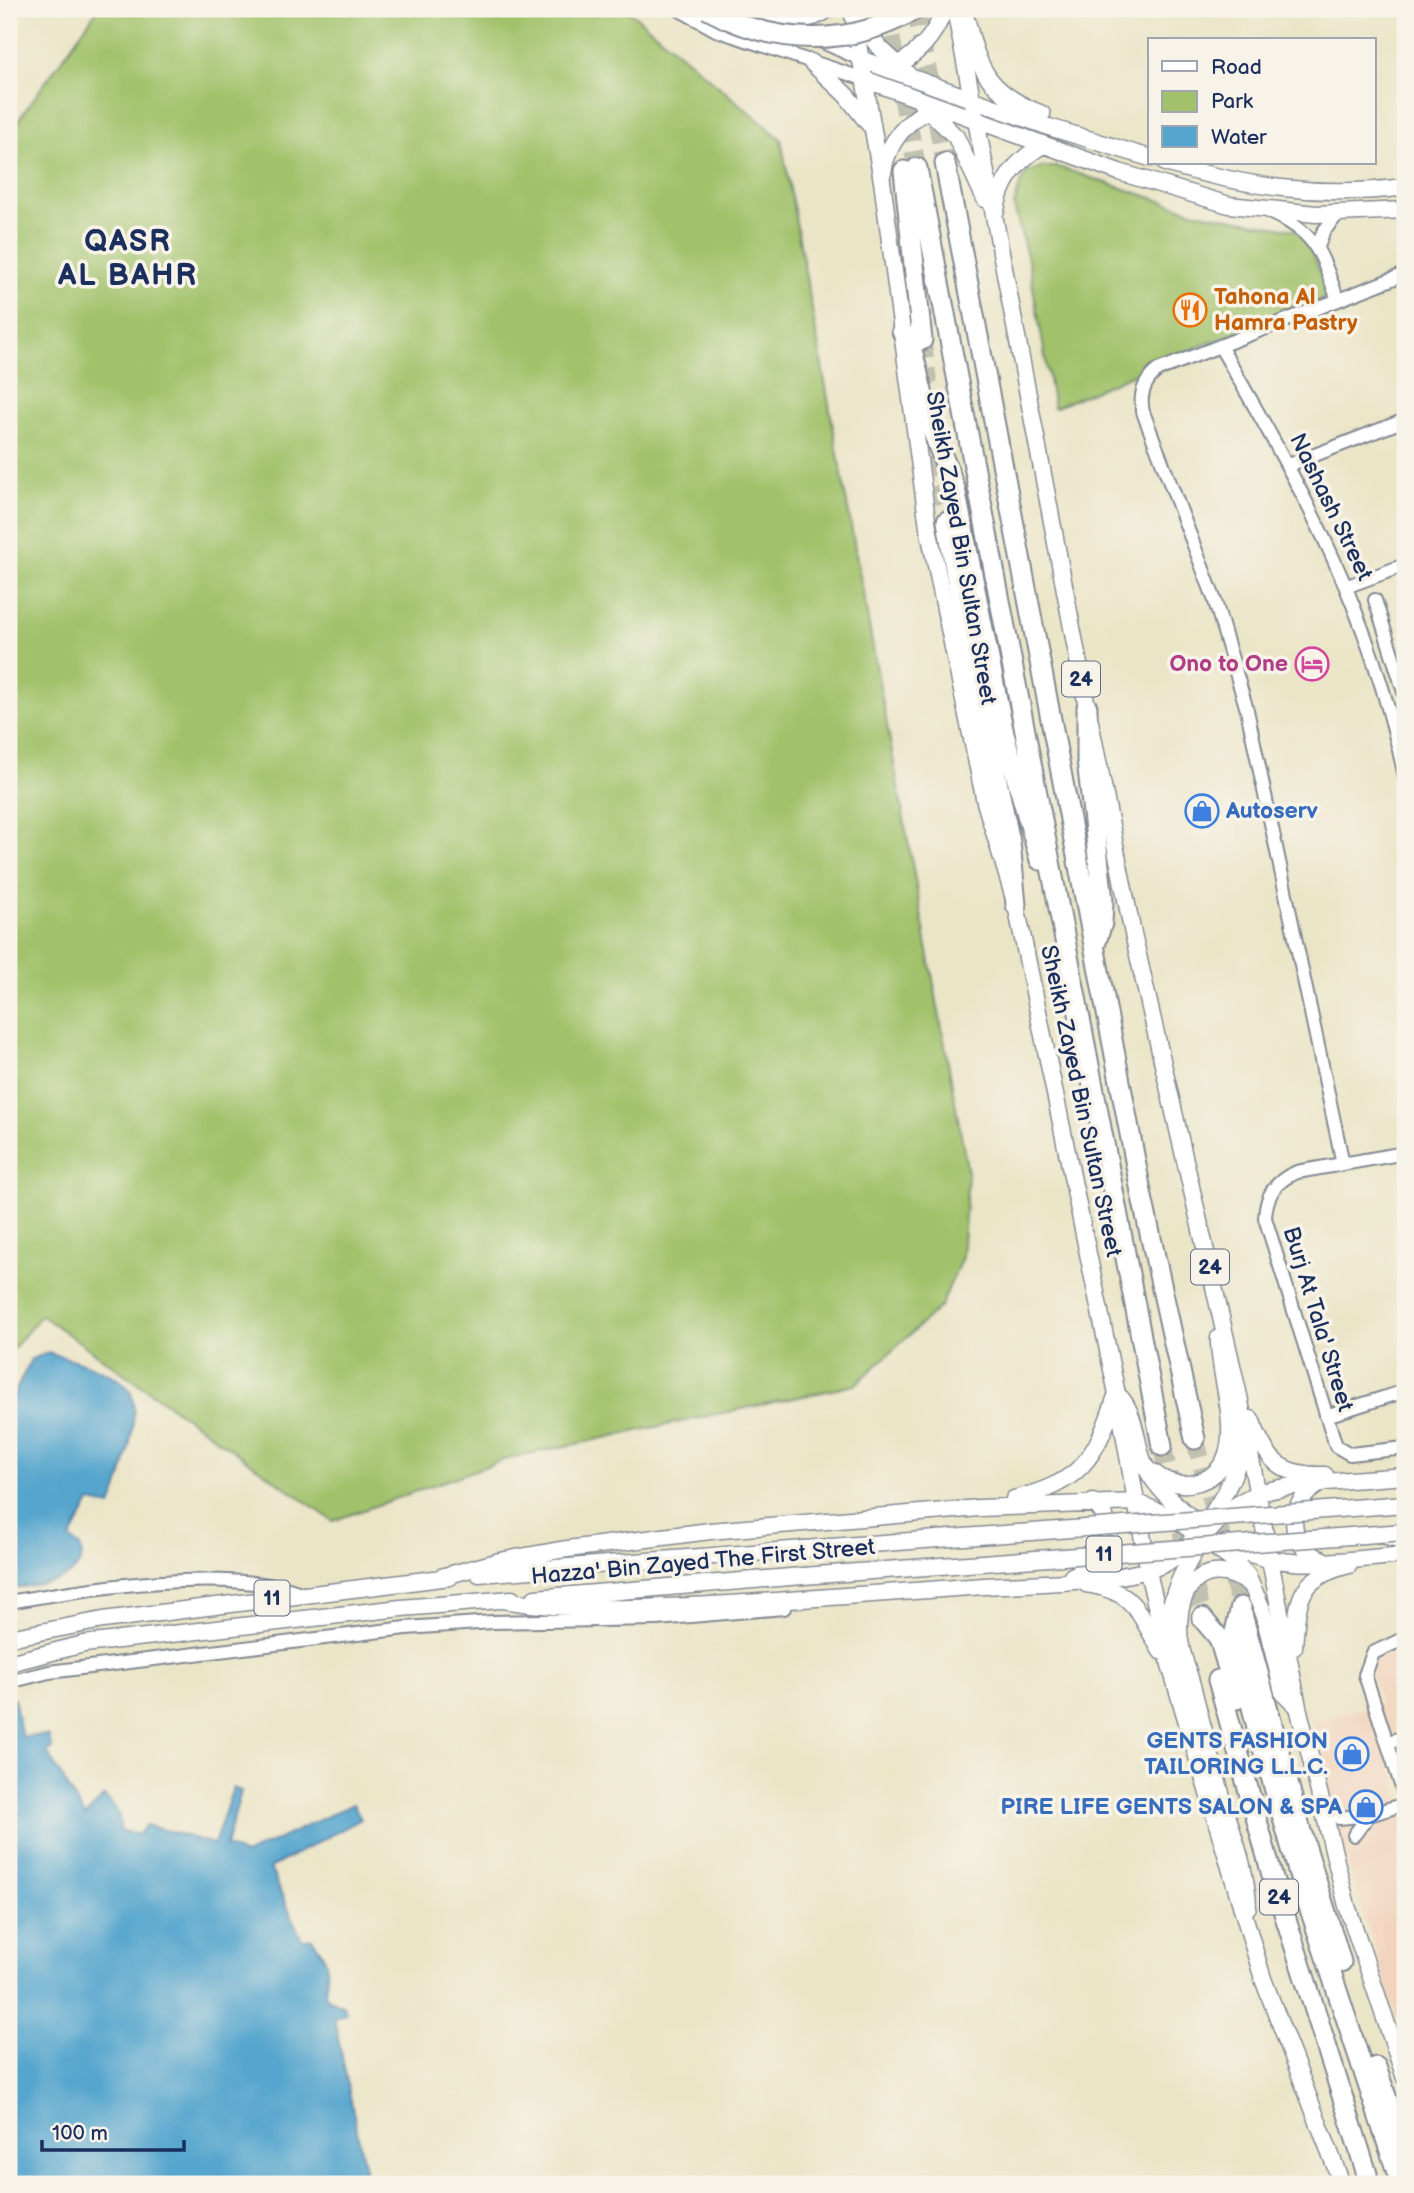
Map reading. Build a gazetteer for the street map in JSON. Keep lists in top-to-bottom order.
{
  "streets": {
    "highway": ["Sheikh Zayed Bin Sultan Street", "24"],
    "main road": ["11", "Hazza' Bin Zayed The First Street"],
    "street": ["Nashash Street", "Burj At Tala' Street"]
  },
  "crossings": [
    ["Sheikh Zayed Bin Sultan Street", "24"]
  ],
  "districts": ["QASR AL BAHR"],
  "places": {
    "restaurant": ["Tahona Al Hamra Pastry"],
    "hotel": ["Ono to One"],
    "shop": ["Autoserv", "GENTS FASHION TAILORING L.L.C.", "PIRE LIFE GENTS SALON & SPA"]
  },
  "legend": ["Road", "Park", "Water"],
  "scale_bar": "100 m"
}
